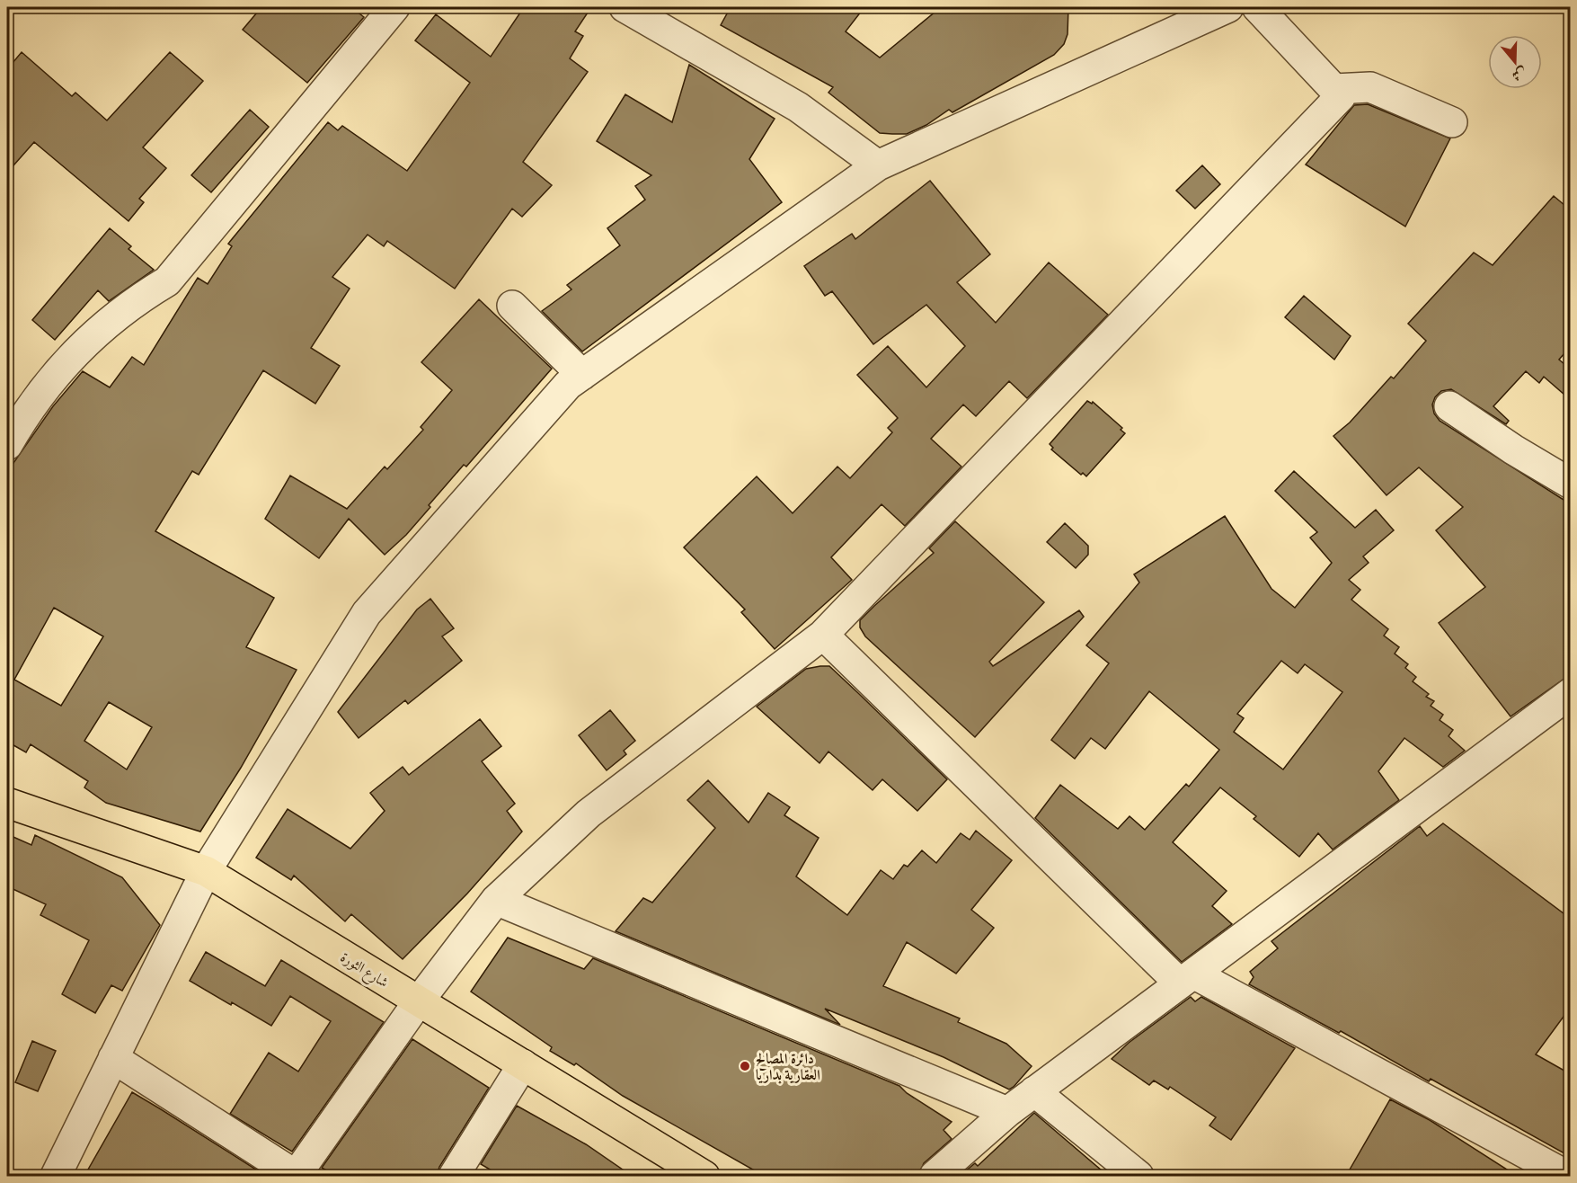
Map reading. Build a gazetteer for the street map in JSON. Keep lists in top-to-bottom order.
{
  "streets": {
    "main road": ["شارع الثورة"]
  },
  "places": ["دائرة المصالح العقارية بداريا"],
  "north": "bottom"
}
